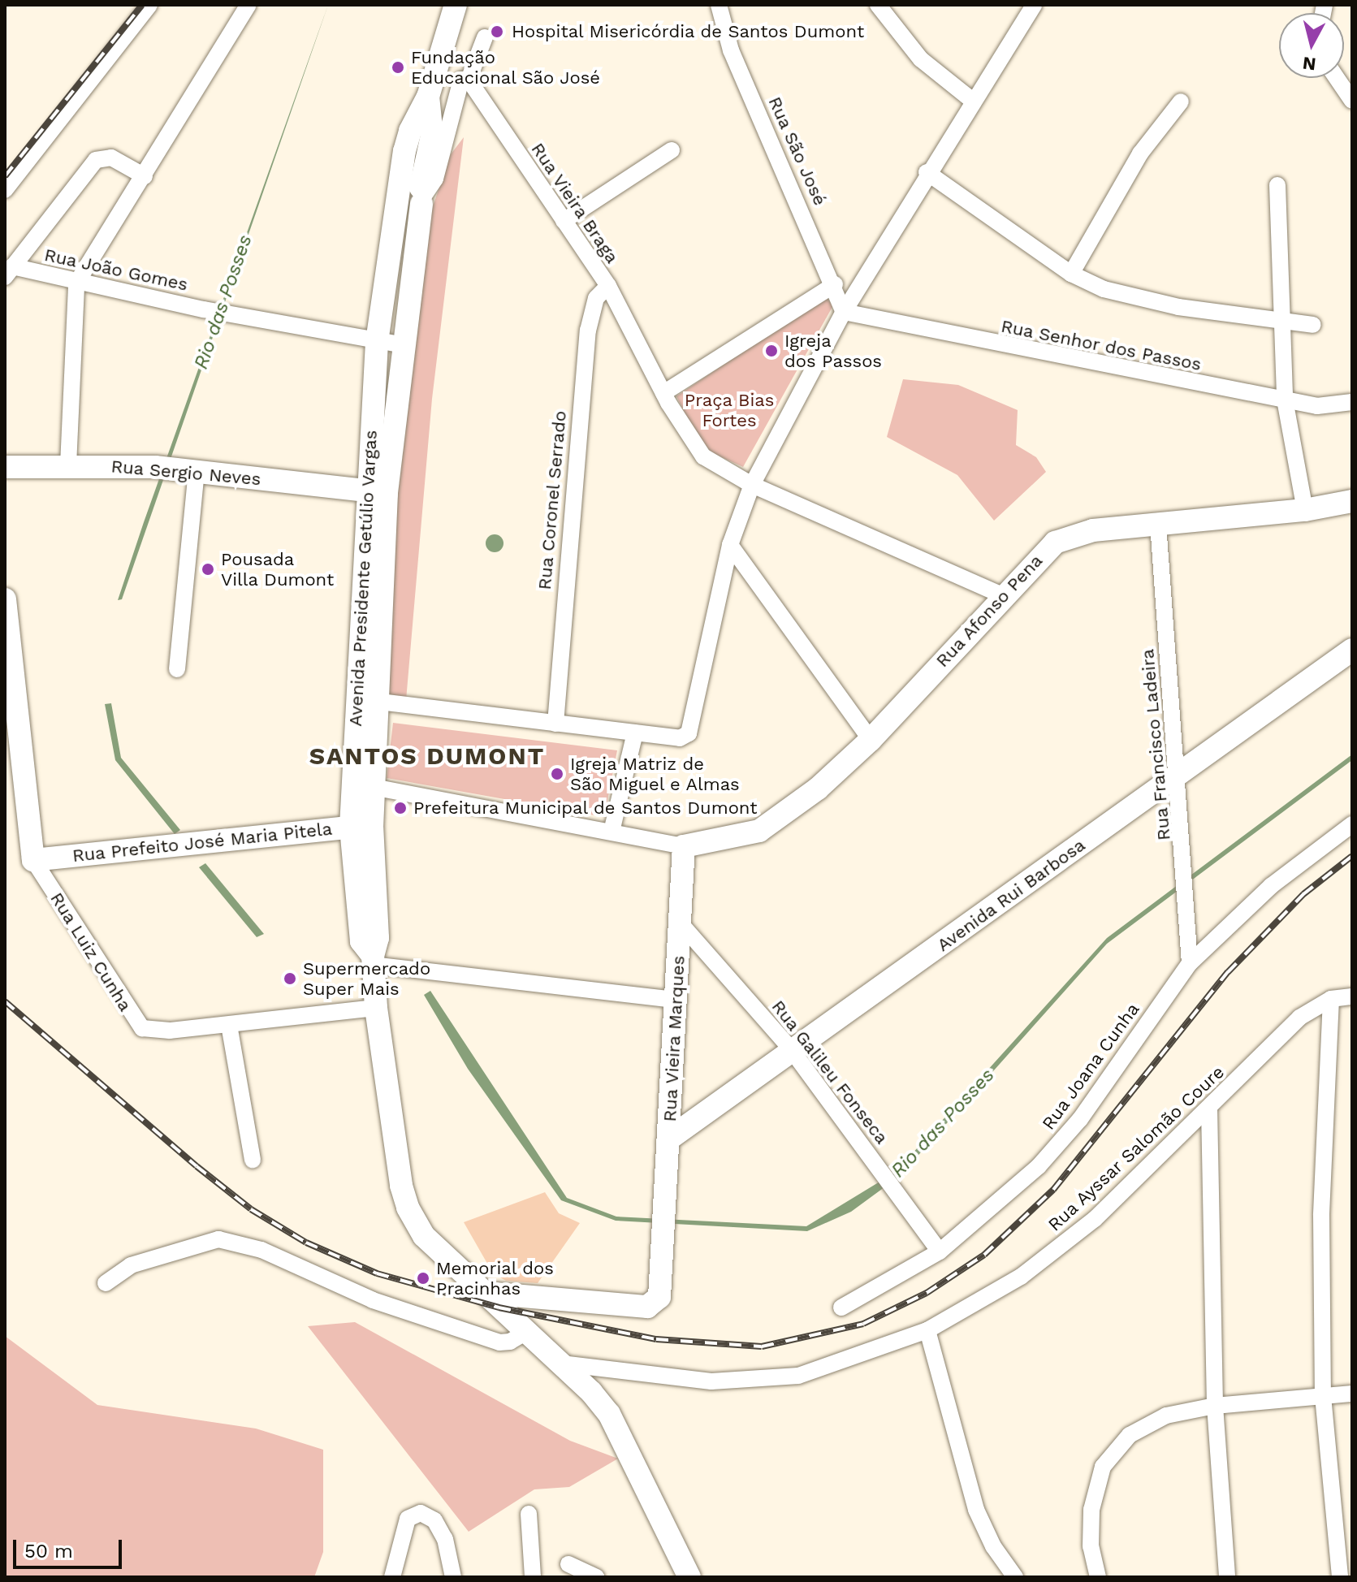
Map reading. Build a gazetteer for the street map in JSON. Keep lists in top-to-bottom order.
{
  "streets": {
    "main road": [
      "Rua Sergio Neves",
      "Avenida Presidente Getúlio Vargas",
      "Rua Afonso Pena",
      "Rua Prefeito José Maria Pitela",
      "Avenida Rui Barbosa",
      "Rua Luiz Cunha",
      "Rua Vieira Marques"
    ],
    "street": [
      "Rua São José",
      "Rua Vieira Braga",
      "Rua João Gomes",
      "Rua Senhor dos Passos",
      "Rua Coronel Serrado",
      "Rua Francisco Ladeira",
      "Rua Joana Cunha",
      "Rua Galileu Fonseca",
      "Rua Ayssar Salomão Coure"
    ]
  },
  "crossings": [
    ["Rua São José", "Rua Senhor dos Passos"],
    ["Rua Vieira Braga", "Rua Coronel Serrado"],
    ["Rua João Gomes", "Avenida Presidente Getúlio Vargas"],
    ["Rua Sergio Neves", "Avenida Presidente Getúlio Vargas"],
    ["Avenida Presidente Getúlio Vargas", "Rua Prefeito José Maria Pitela"],
    ["Avenida Presidente Getúlio Vargas", "Rua Luiz Cunha"],
    ["Avenida Presidente Getúlio Vargas", "Rua Vieira Marques"],
    ["Avenida Presidente Getúlio Vargas", "Rua Ayssar Salomão Coure"],
    ["Rua Afonso Pena", "Rua Francisco Ladeira"],
    ["Rua Afonso Pena", "Rua Vieira Marques"],
    ["Rua Francisco Ladeira", "Avenida Rui Barbosa"],
    ["Rua Francisco Ladeira", "Rua Joana Cunha"],
    ["Rua Prefeito José Maria Pitela", "Rua Luiz Cunha"],
    ["Avenida Rui Barbosa", "Rua Vieira Marques"],
    ["Avenida Rui Barbosa", "Rua Galileu Fonseca"],
    ["Rua Vieira Marques", "Rua Galileu Fonseca"],
    ["Rua Joana Cunha", "Rua Galileu Fonseca"]
  ],
  "districts": ["SANTOS DUMONT"],
  "water": ["Rio das Posses"],
  "parks": ["Praça Bias Fortes"],
  "places": [
    "Hospital Misericórdia de Santos Dumont",
    "Fundação Educacional São José",
    "Igreja dos Passos",
    "Pousada Villa Dumont",
    "Igreja Matriz de São Miguel e Almas",
    "Prefeitura Municipal de Santos Dumont",
    "Supermercado Super Mais",
    "Memorial dos Pracinhas"
  ],
  "scale_bar": "50 m",
  "north": "bottom"
}
